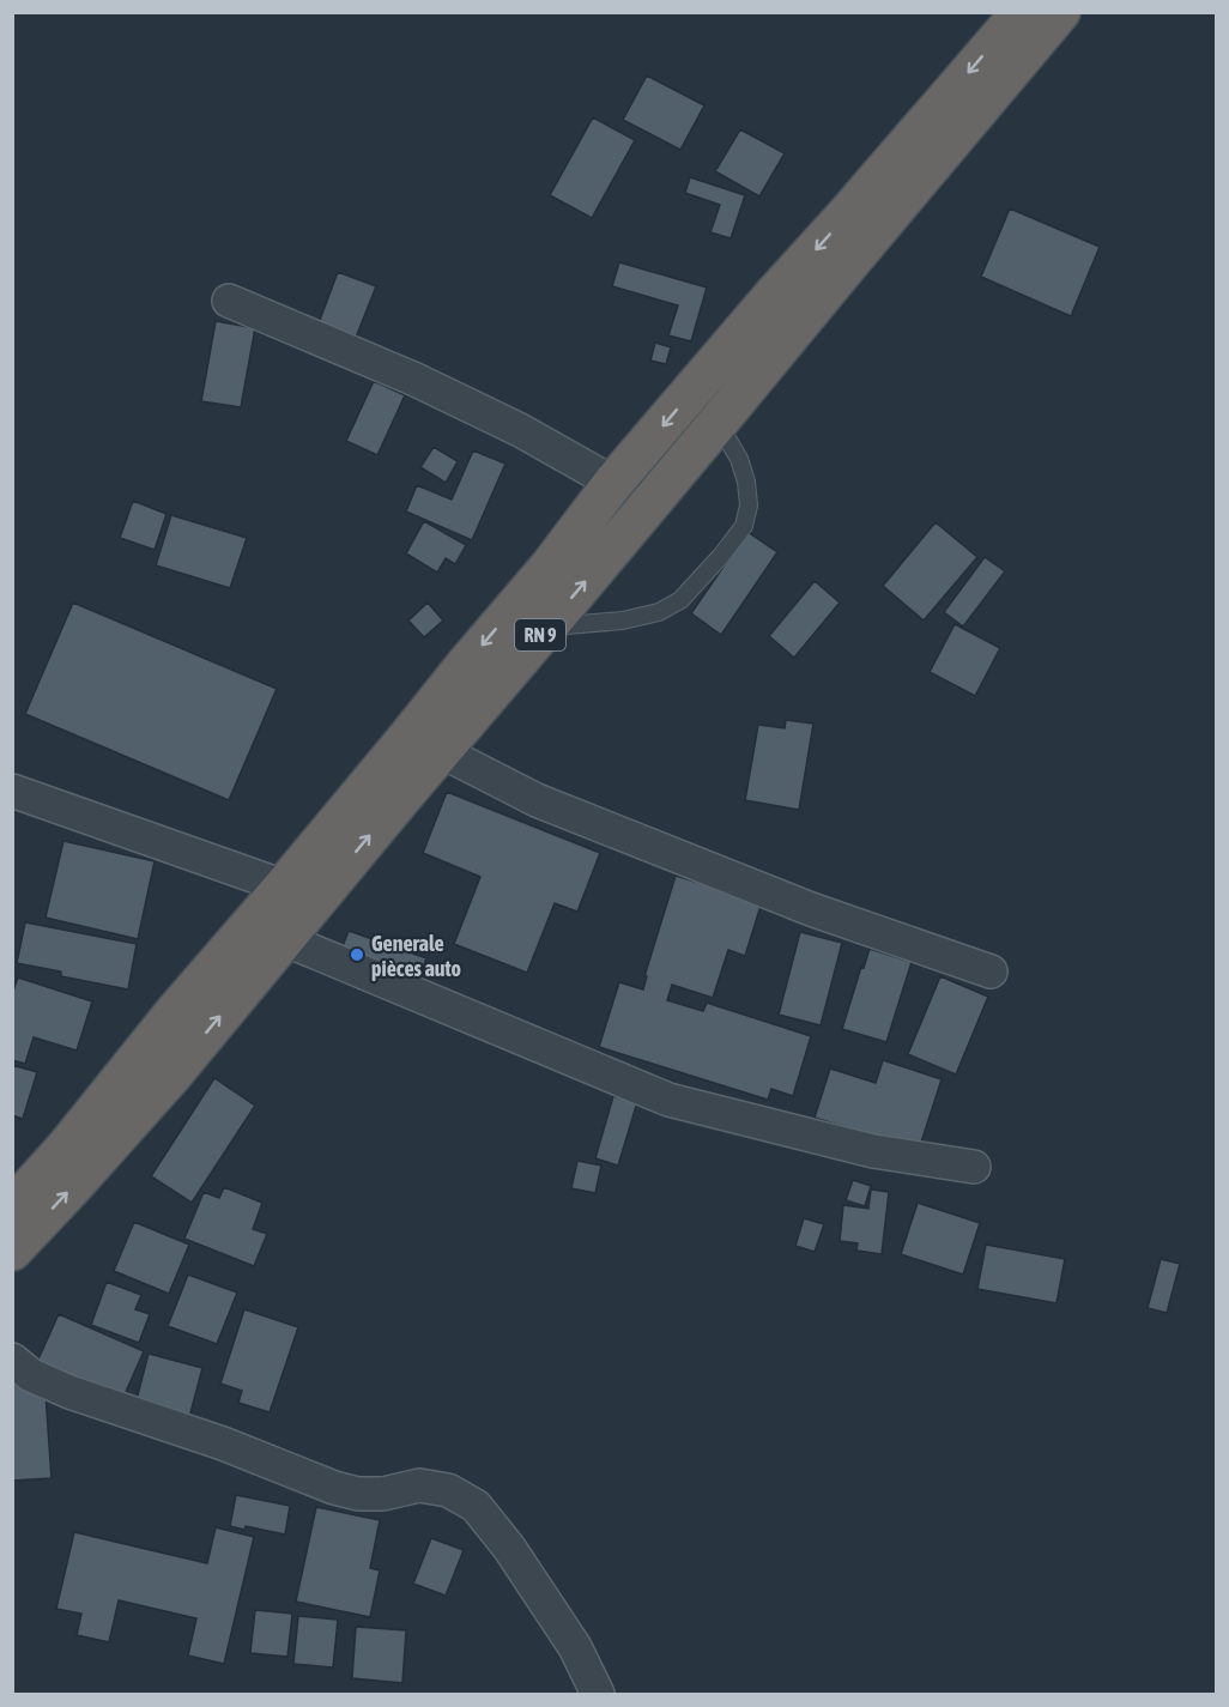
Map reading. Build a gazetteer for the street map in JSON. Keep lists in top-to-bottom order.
{
  "streets": {
    "highway": ["RN 9"]
  },
  "places": ["Generale pièces auto"]
}
